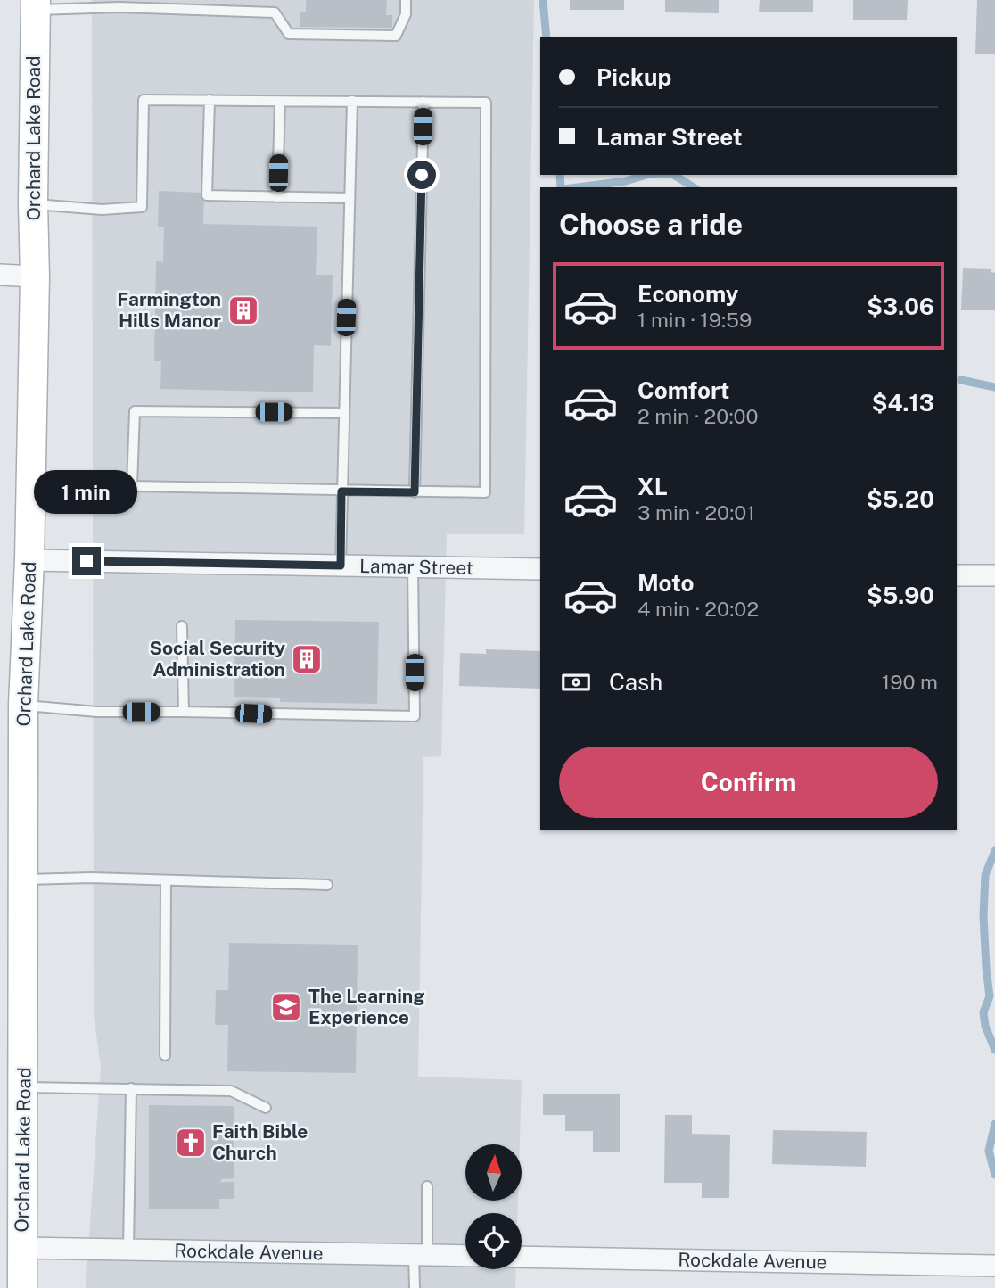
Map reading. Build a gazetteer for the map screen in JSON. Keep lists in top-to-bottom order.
{
  "streets": {
    "main road": ["Orchard Lake Road"],
    "street": ["Lamar Street", "Rockdale Avenue"]
  },
  "crossings": [
    ["Orchard Lake Road", "Lamar Street"],
    ["Orchard Lake Road", "Rockdale Avenue"]
  ],
  "places": {
    "building": ["Farmington Hills Manor", "Social Security Administration"],
    "school or university": ["The Learning Experience"],
    "church": ["Faith Bible Church"]
  },
  "north": "top",
  "page": {
    "banner": ["Pickup", "Lamar Street"],
    "heading": "Choose a ride",
    "list": [
      {
        "name": "Economy",
        "note": "1 min · 19:59",
        "value": "$3.06"
      },
      {
        "name": "Comfort",
        "note": "2 min · 20:00",
        "value": "$4.13"
      },
      {
        "name": "XL",
        "note": "3 min · 20:01",
        "value": "$5.20"
      },
      {
        "name": "Moto",
        "note": "4 min · 20:02",
        "value": "$5.90"
      }
    ],
    "bubble": "1 min",
    "pay": ["Cash", "190 m"],
    "buttons": "Confirm"
  }
}
